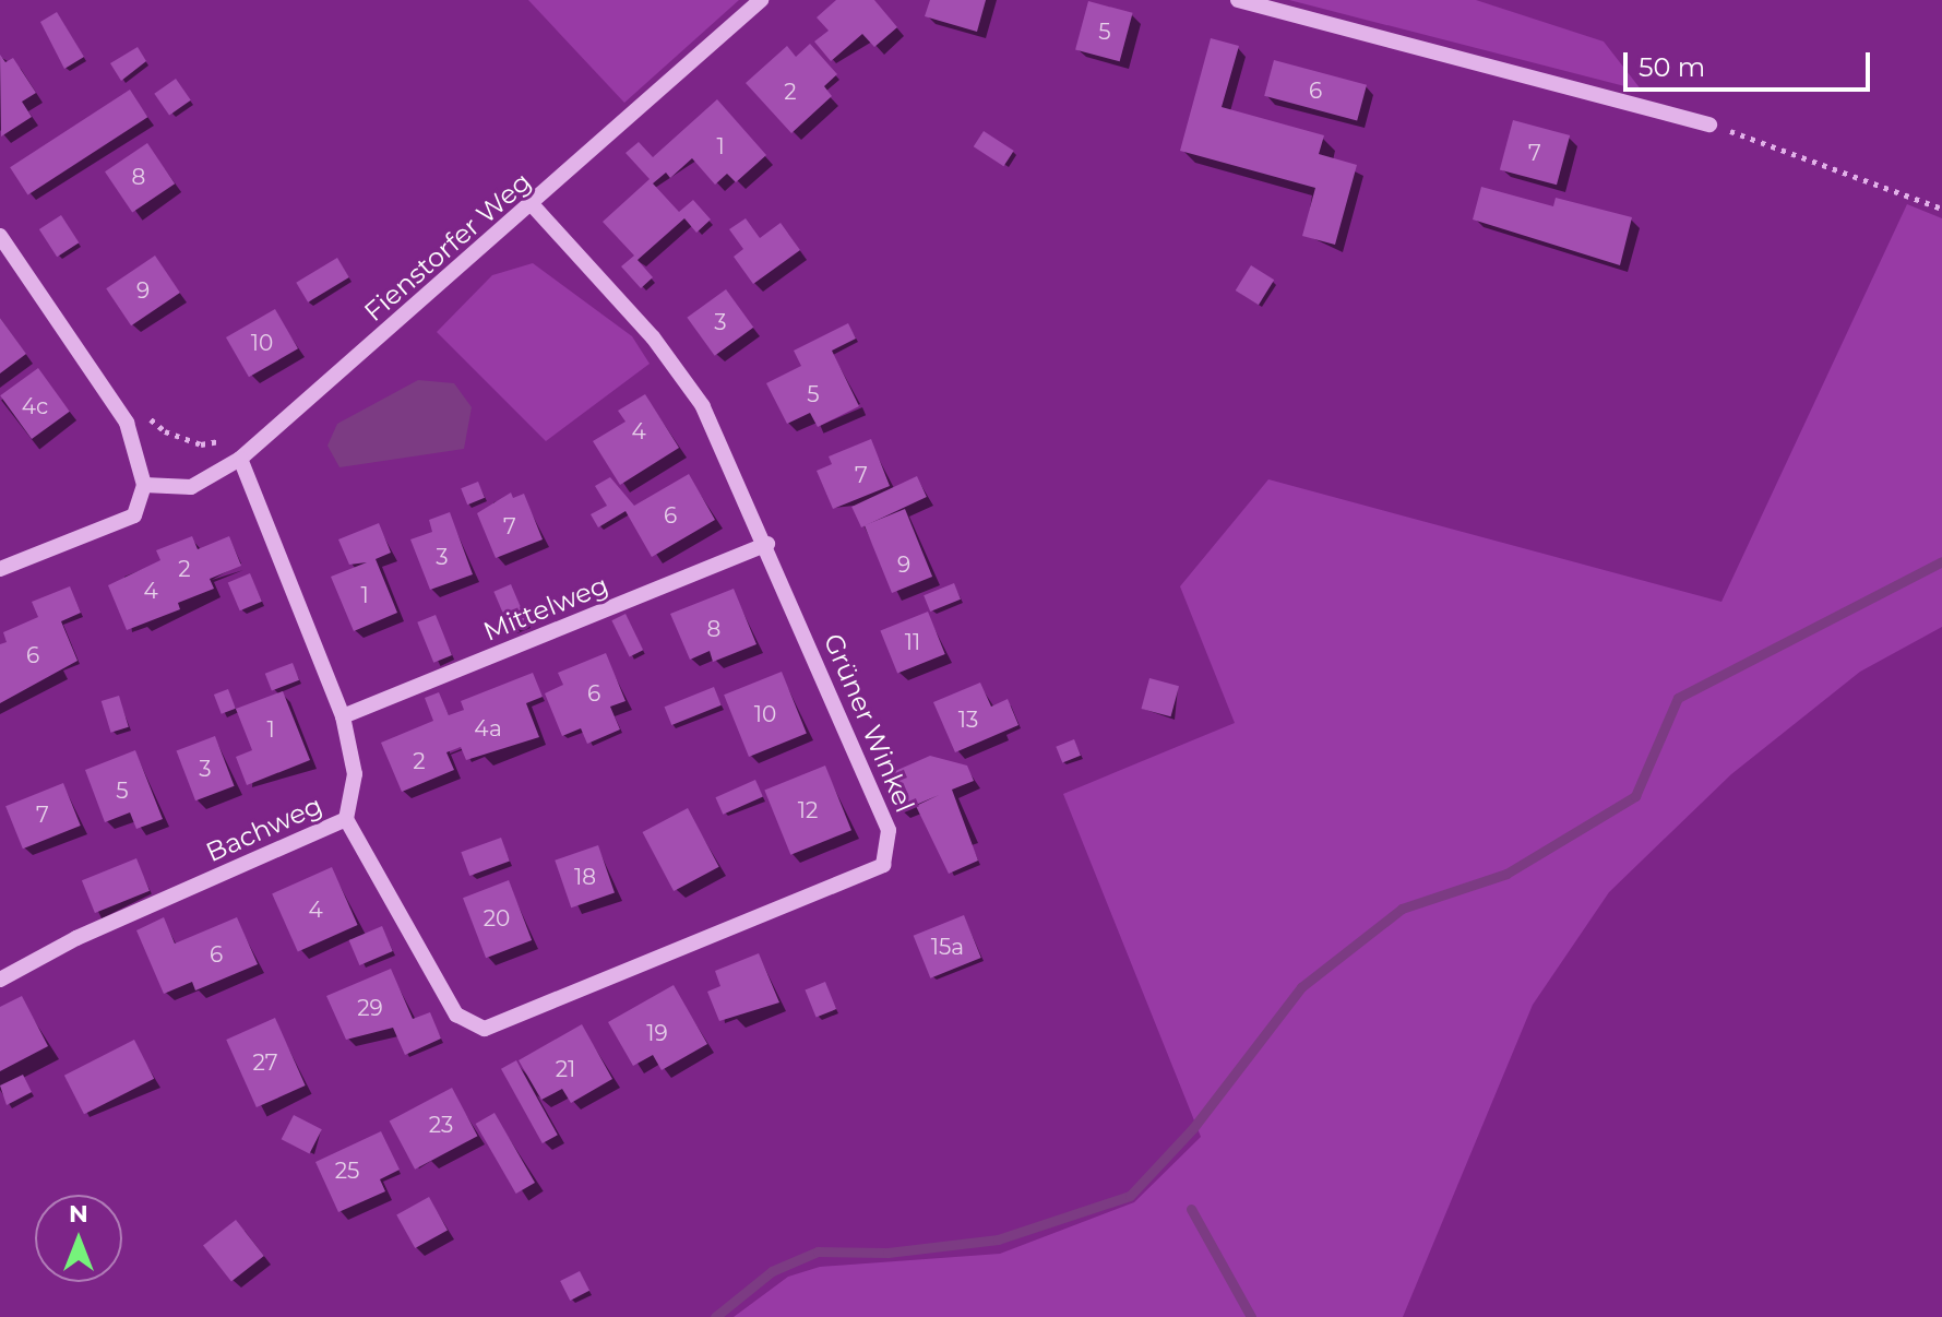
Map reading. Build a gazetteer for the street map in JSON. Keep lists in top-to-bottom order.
{
  "streets": {
    "street": [
      "Fienstorfer Weg",
      "Mittelweg",
      "Grüner Winkel",
      "Bachweg"
    ]
  },
  "crossings": [
    ["Fienstorfer Weg", "Grüner Winkel"],
    ["Fienstorfer Weg", "Bachweg"],
    ["Mittelweg", "Grüner Winkel"],
    ["Mittelweg", "Bachweg"],
    ["Grüner Winkel", "Bachweg"]
  ],
  "house_numbers": [
    "5",
    "6",
    "2",
    "1",
    "7",
    "8",
    "9",
    "3",
    "10",
    "5",
    "4c",
    "4",
    "7",
    "6",
    "7",
    "3",
    "9",
    "2",
    "4",
    "1",
    "8",
    "11",
    "6",
    "6",
    "10",
    "13",
    "4a",
    "1",
    "2",
    "3",
    "5",
    "12",
    "7",
    "18",
    "4",
    "20",
    "15a",
    "6",
    "29",
    "19",
    "27",
    "21",
    "23",
    "25"
  ],
  "scale_bar": "50 m",
  "north": "top"
}
